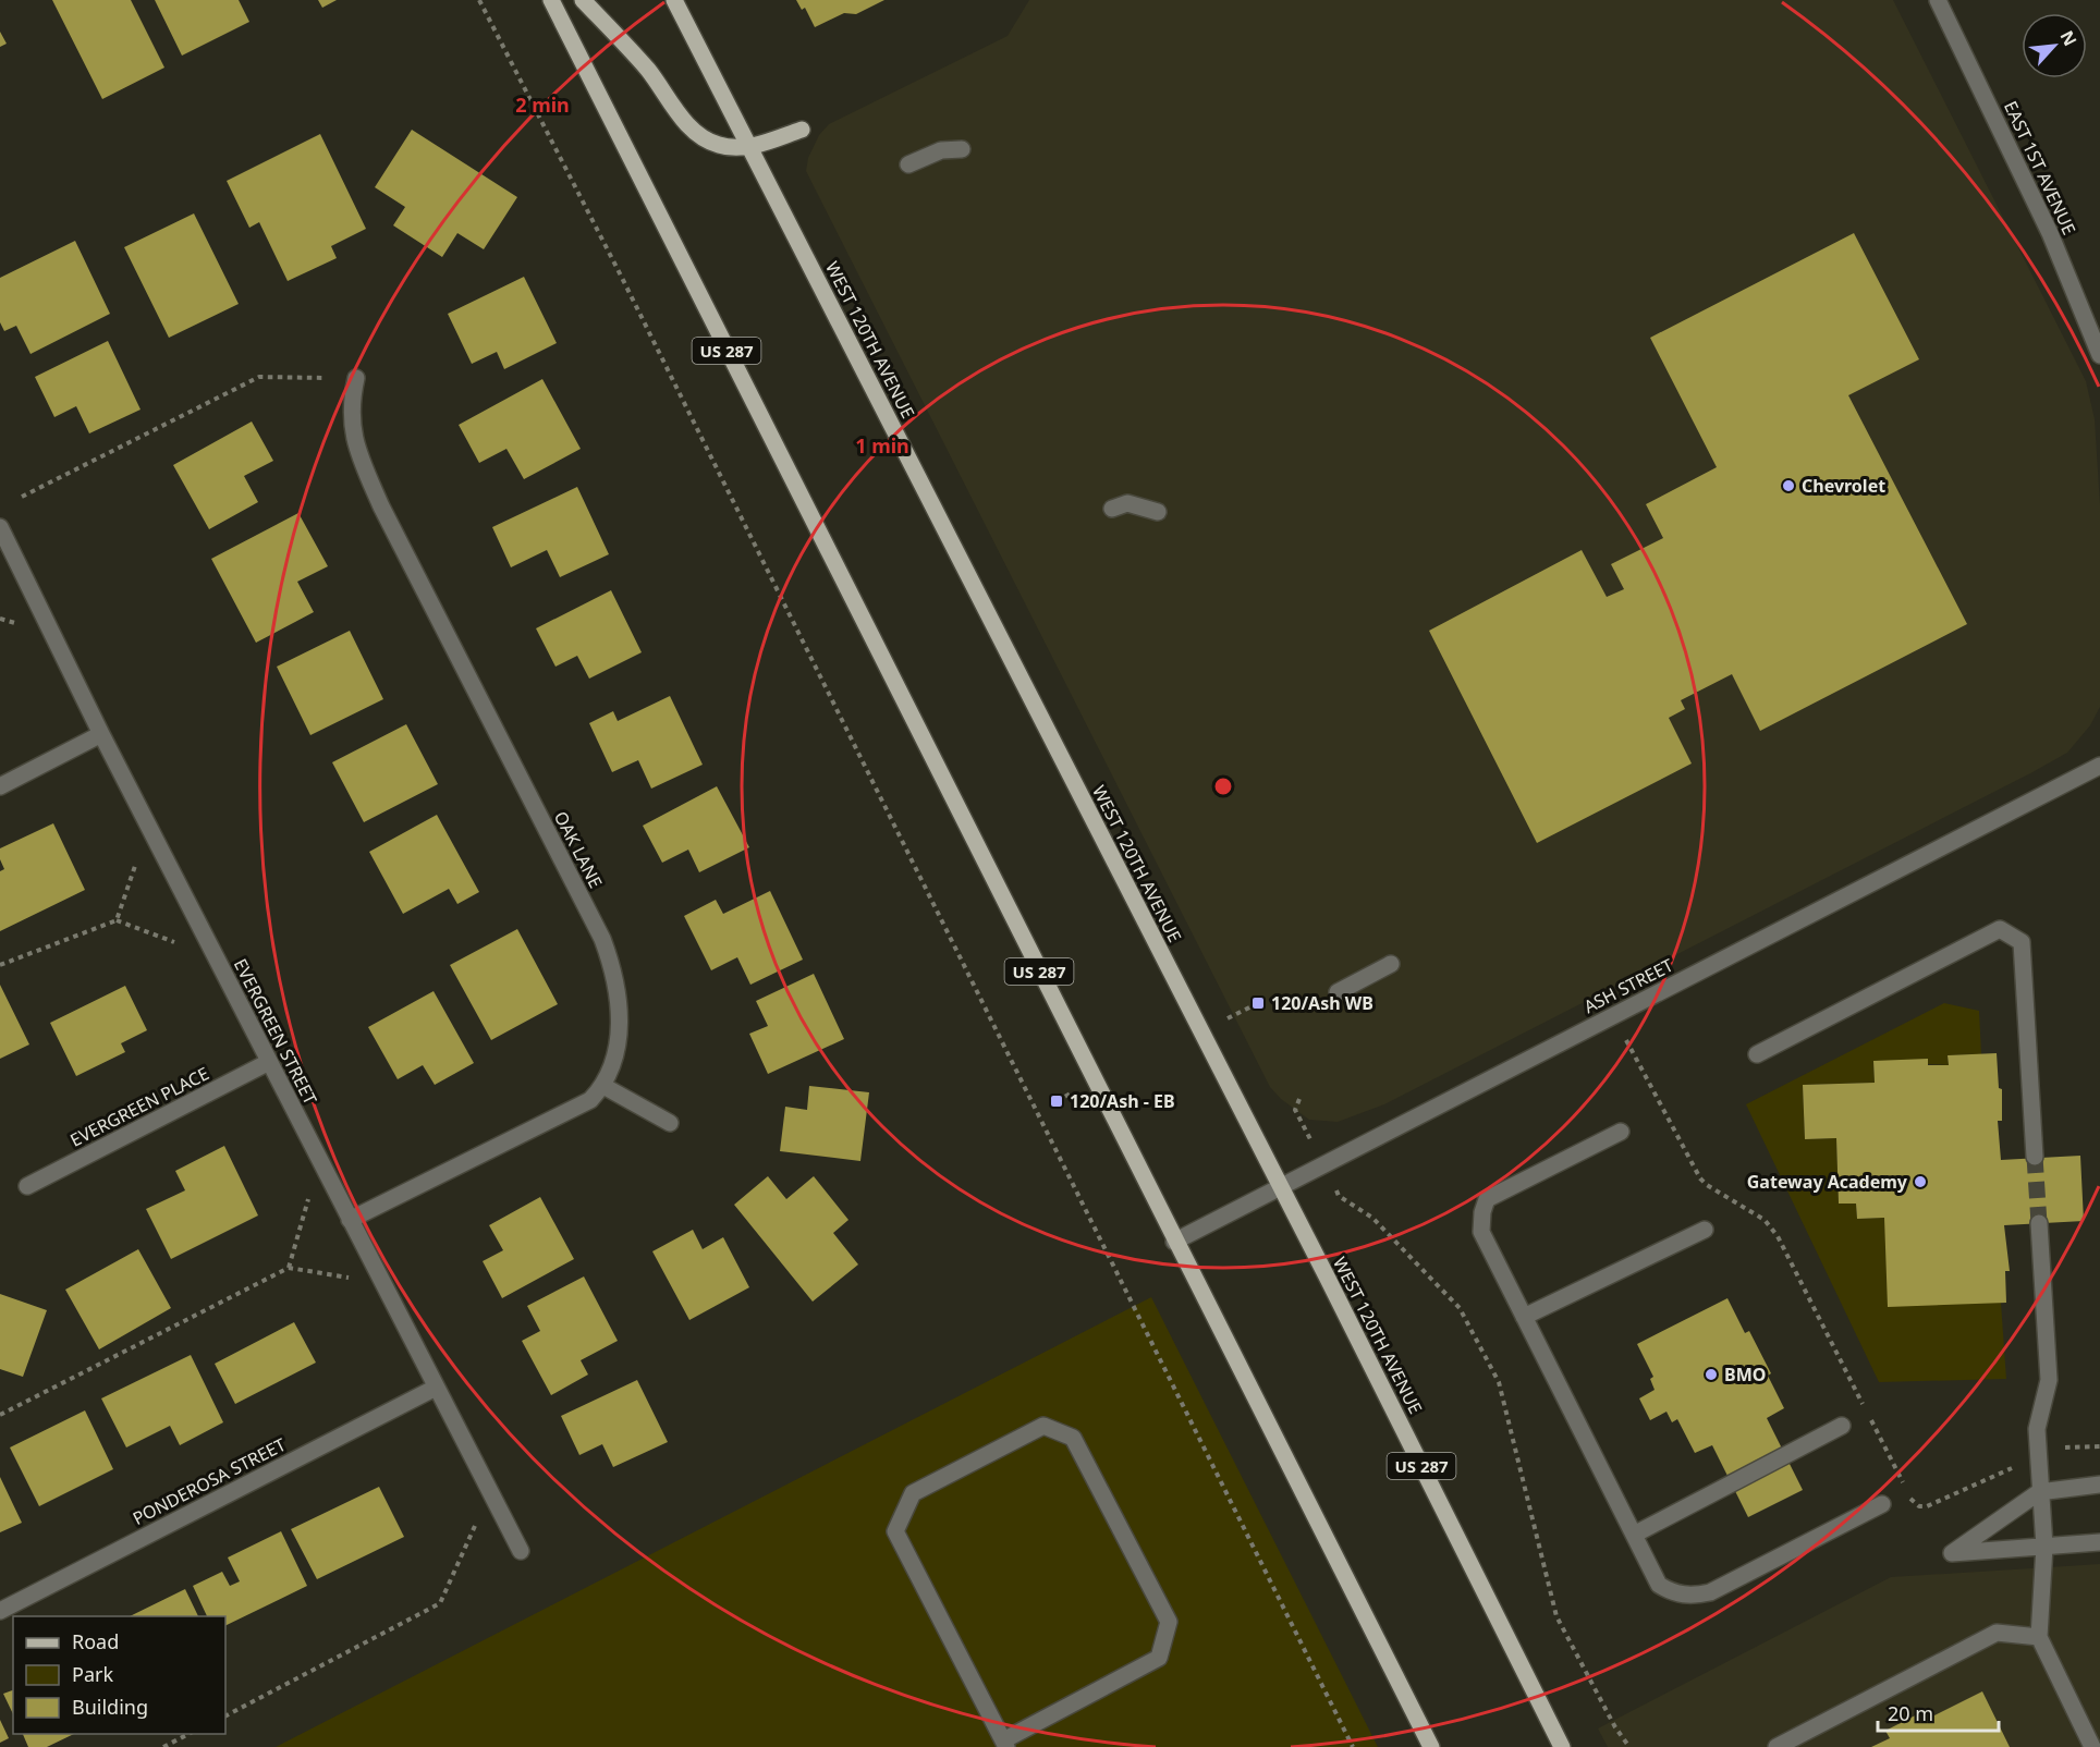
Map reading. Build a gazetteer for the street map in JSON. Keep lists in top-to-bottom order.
{
  "streets": {
    "main road": ["WEST 120TH AVENUE", "US 287"],
    "street": [
      "EAST 1ST AVENUE",
      "OAK LANE",
      "ASH STREET",
      "EVERGREEN STREET",
      "EVERGREEN PLACE",
      "PONDEROSA STREET"
    ]
  },
  "crossings": [
    ["WEST 120TH AVENUE", "ASH STREET"],
    ["US 287", "ASH STREET"],
    ["OAK LANE", "EVERGREEN STREET"],
    ["EVERGREEN STREET", "EVERGREEN PLACE"],
    ["EVERGREEN STREET", "PONDEROSA STREET"]
  ],
  "places": {
    "other": ["Chevrolet", "Gateway Academy", "BMO"],
    "transit": ["120/Ash WB", "120/Ash - EB"]
  },
  "legend": ["Road", "Park", "Building"],
  "scale_bar": "20 m",
  "north": "top right",
  "rings": ["2 min", "1 min"]
}
